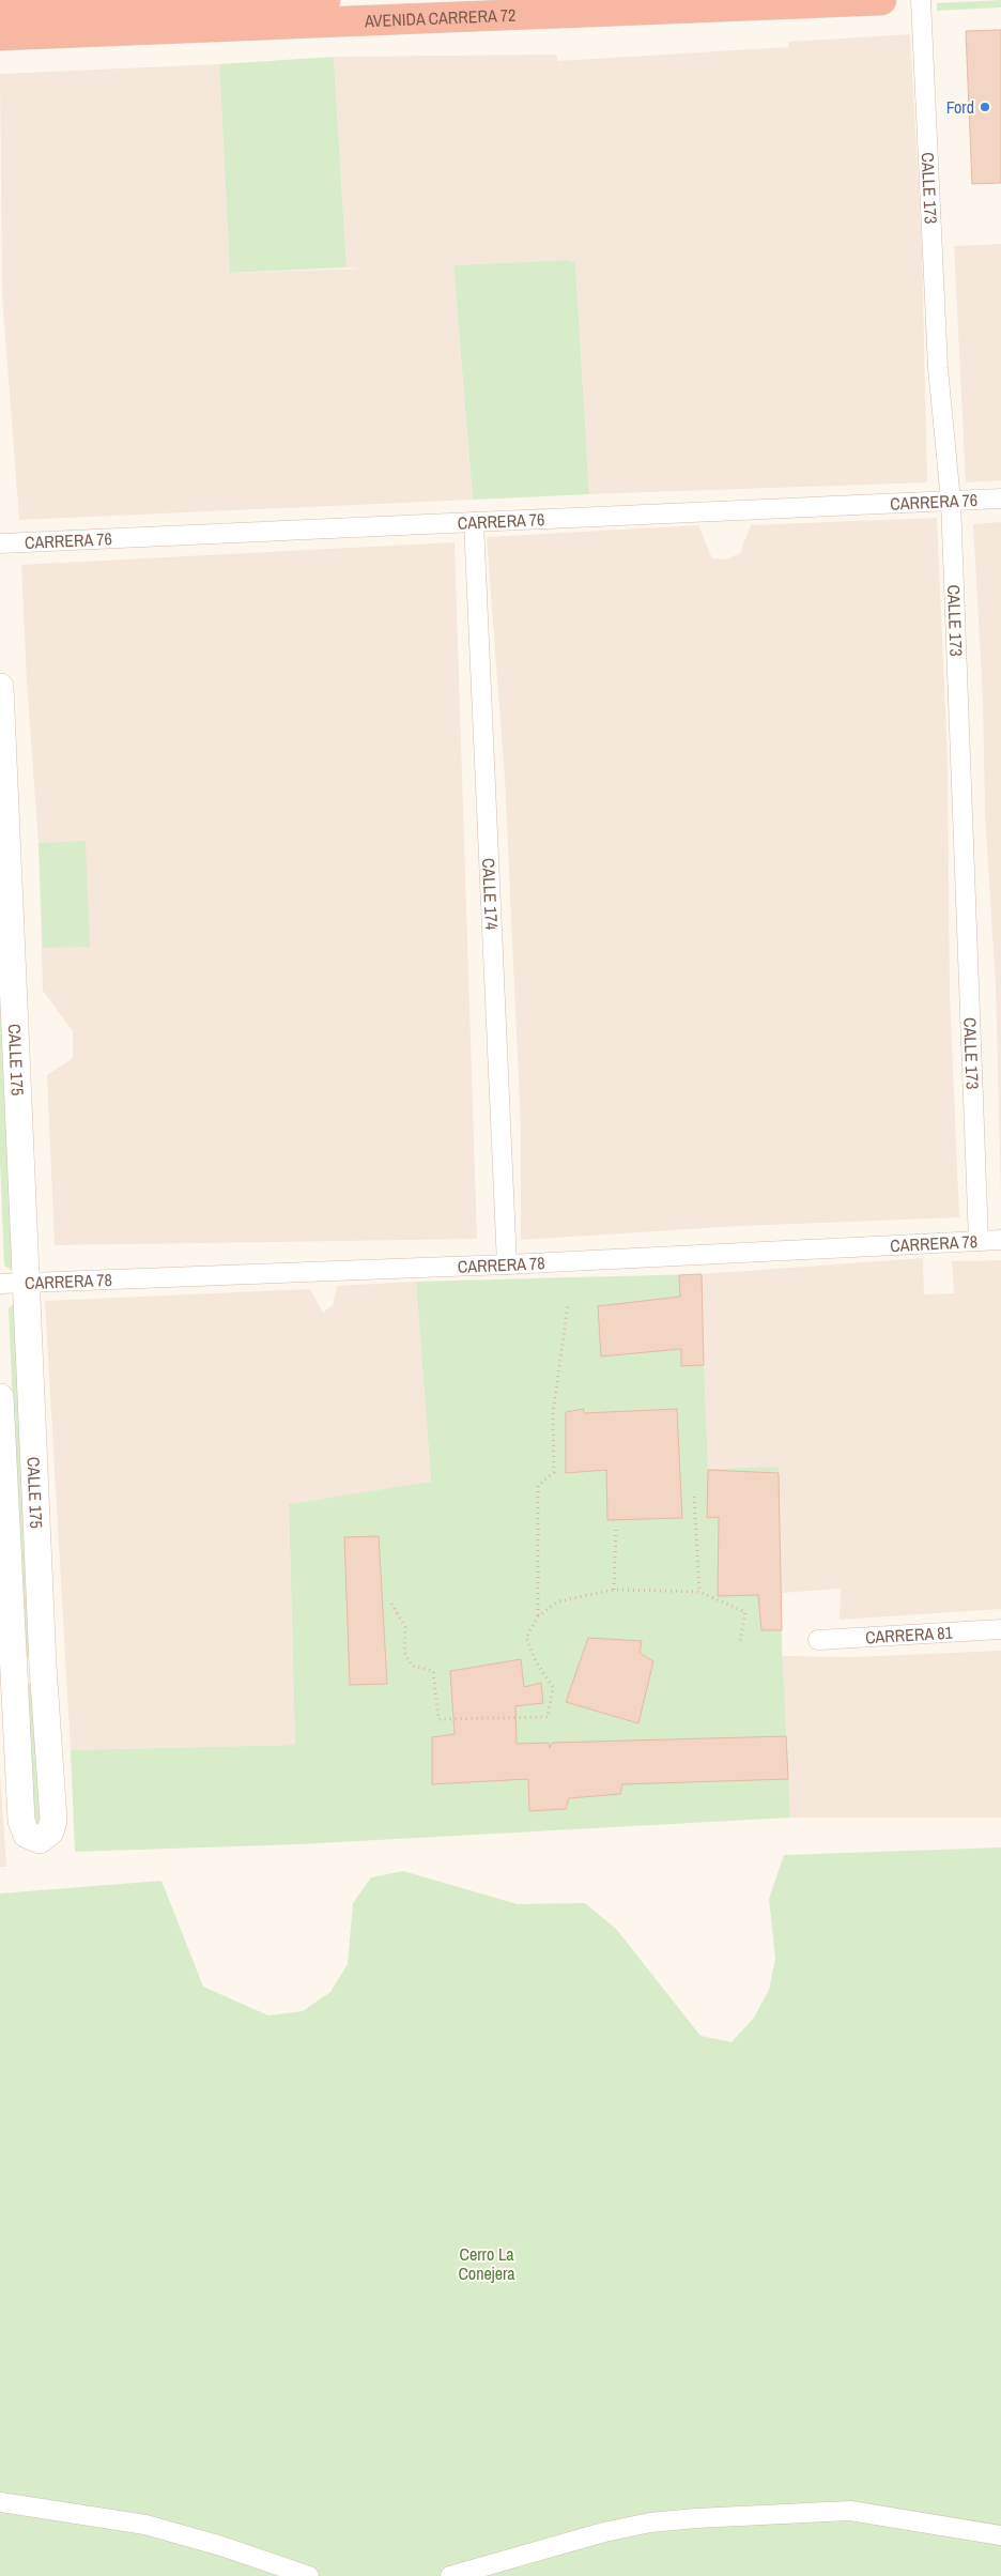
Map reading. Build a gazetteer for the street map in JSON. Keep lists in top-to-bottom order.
{
  "streets": {
    "highway": ["AVENIDA CARRERA 72"],
    "street": [
      "CALLE 173",
      "CARRERA 76",
      "CALLE 174",
      "CALLE 175",
      "CARRERA 78",
      "CARRERA 81"
    ]
  },
  "crossings": [
    ["CALLE 173", "CARRERA 76"],
    ["CALLE 173", "CARRERA 78"],
    ["CARRERA 76", "CALLE 174"],
    ["CALLE 174", "CARRERA 78"],
    ["CALLE 175", "CARRERA 78"]
  ],
  "parks": ["Cerro La Conejera"],
  "places": ["Ford"]
}
